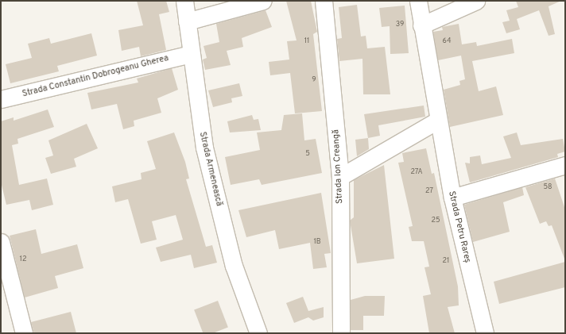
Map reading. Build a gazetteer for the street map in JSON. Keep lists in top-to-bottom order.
{
  "streets": {
    "street": [
      "Strada Constantin Dobrogeanu Gherea",
      "Strada Ion Creangă",
      "Strada Armenească",
      "Strada Petru Rareș"
    ]
  },
  "crossings": [
    ["Strada Constantin Dobrogeanu Gherea", "Strada Armenească"]
  ],
  "house_numbers": [
    "39",
    "11",
    "64",
    "9",
    "5",
    "27A",
    "58",
    "27",
    "25",
    "1B",
    "12",
    "21"
  ]
}
